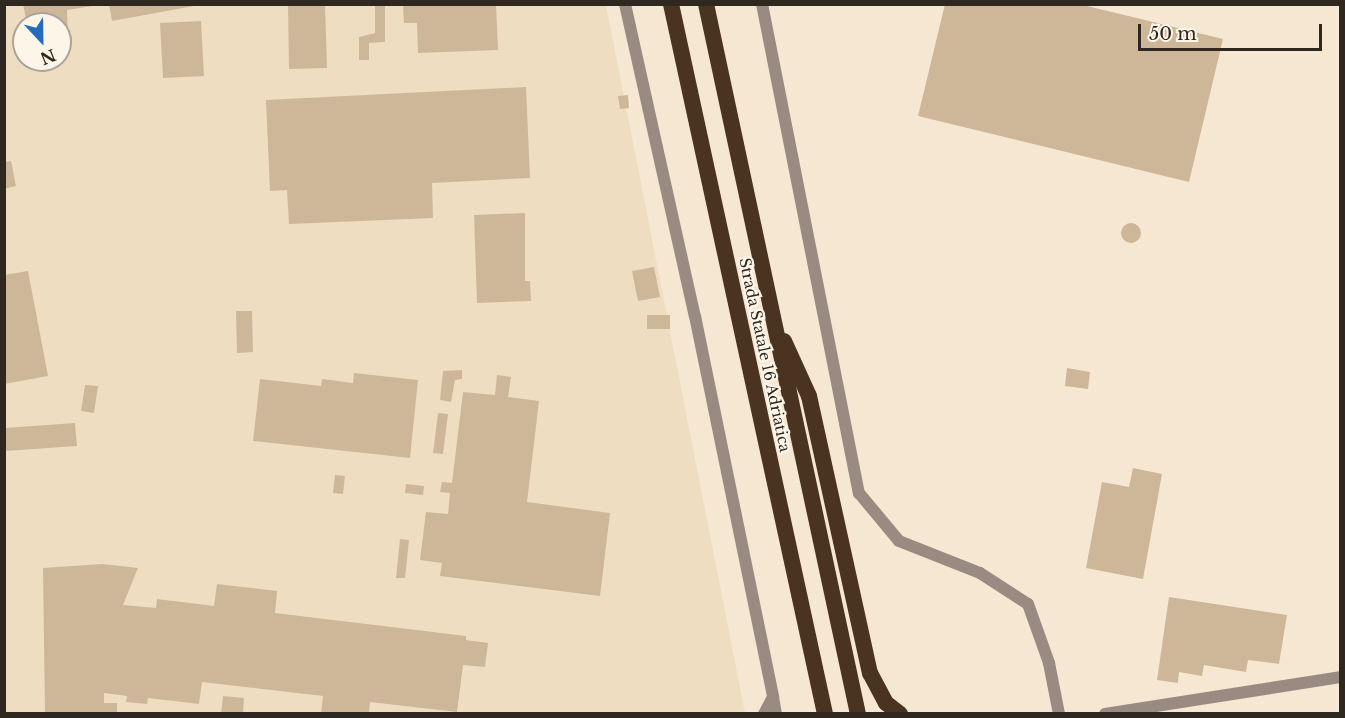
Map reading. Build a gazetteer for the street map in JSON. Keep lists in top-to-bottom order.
{
  "streets": {
    "highway": ["Strada Statale 16 Adriatica"]
  },
  "scale_bar": "50 m",
  "north": "bottom"
}
